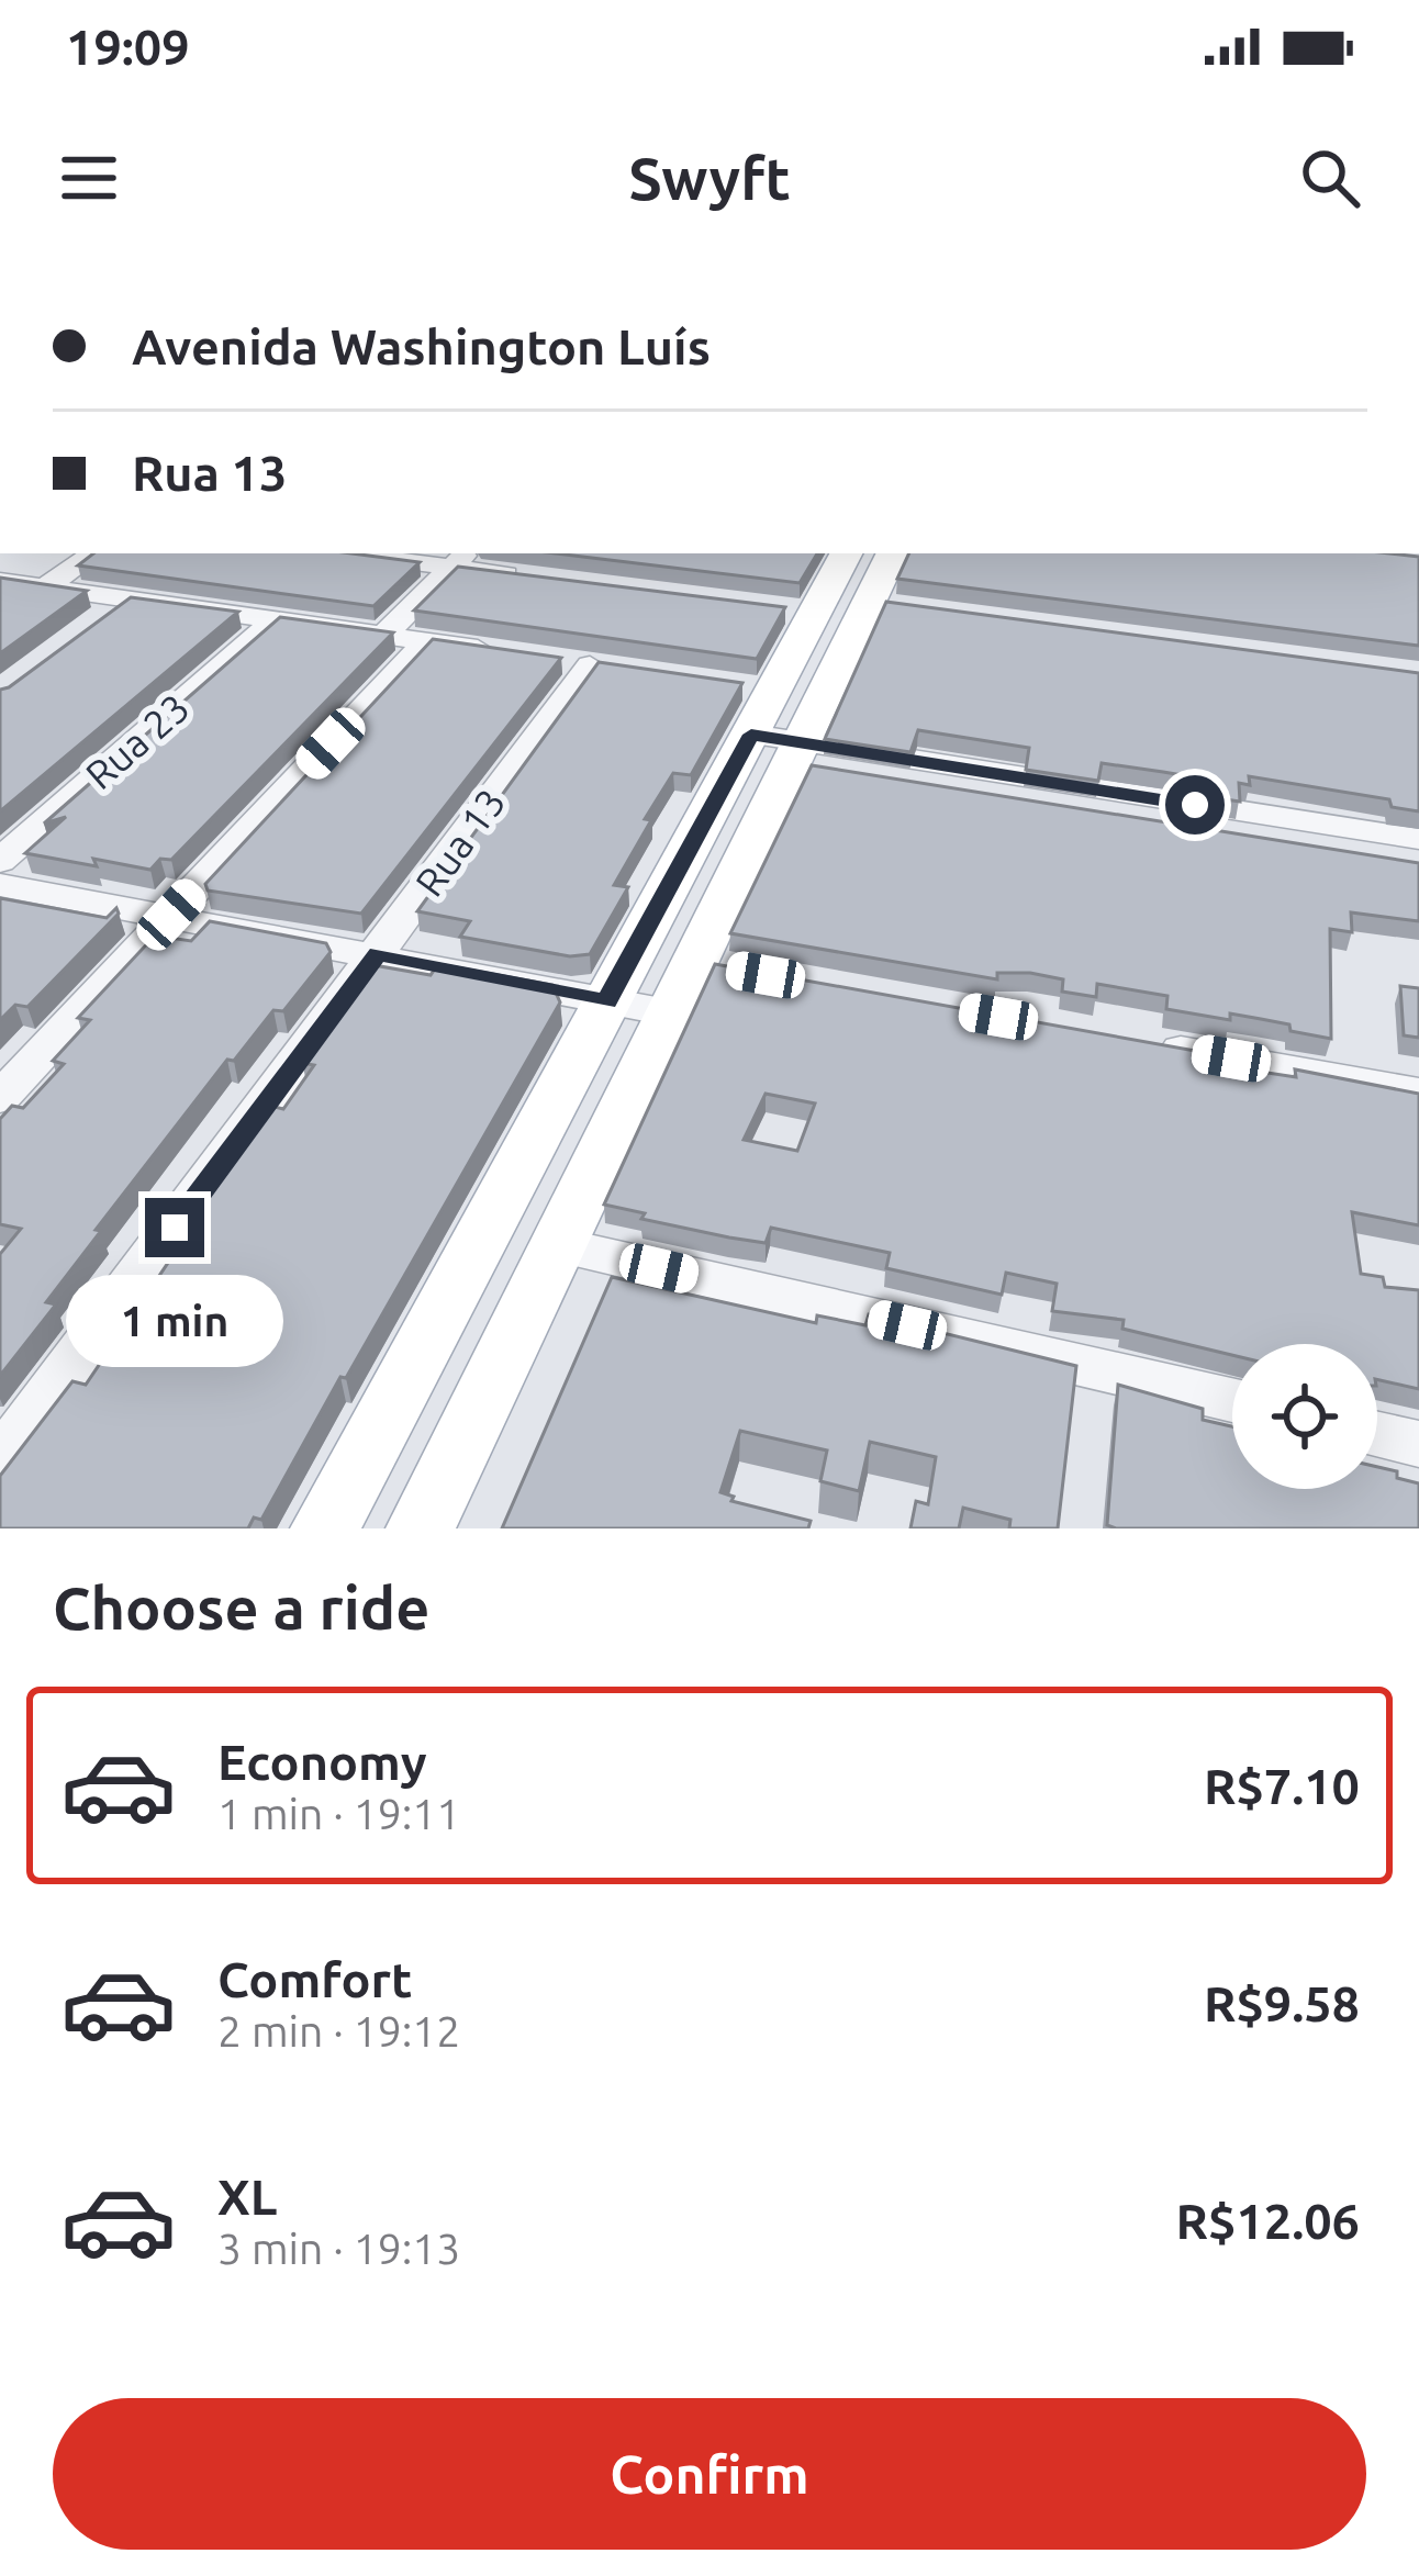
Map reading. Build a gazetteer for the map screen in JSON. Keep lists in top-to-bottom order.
{
  "streets": {
    "street": ["Rua 23", "Rua 13"]
  },
  "page": {
    "status": "19:09",
    "header": "Swyft",
    "banner": ["Avenida Washington Luís", "Rua 13"],
    "bubble": "1 min",
    "heading": "Choose a ride",
    "list": [
      {
        "name": "Economy",
        "note": "1 min · 19:11",
        "value": "R$7.10"
      },
      {
        "name": "Comfort",
        "note": "2 min · 19:12",
        "value": "R$9.58"
      },
      {
        "name": "XL",
        "note": "3 min · 19:13",
        "value": "R$12.06"
      }
    ],
    "buttons": "Confirm"
  }
}
